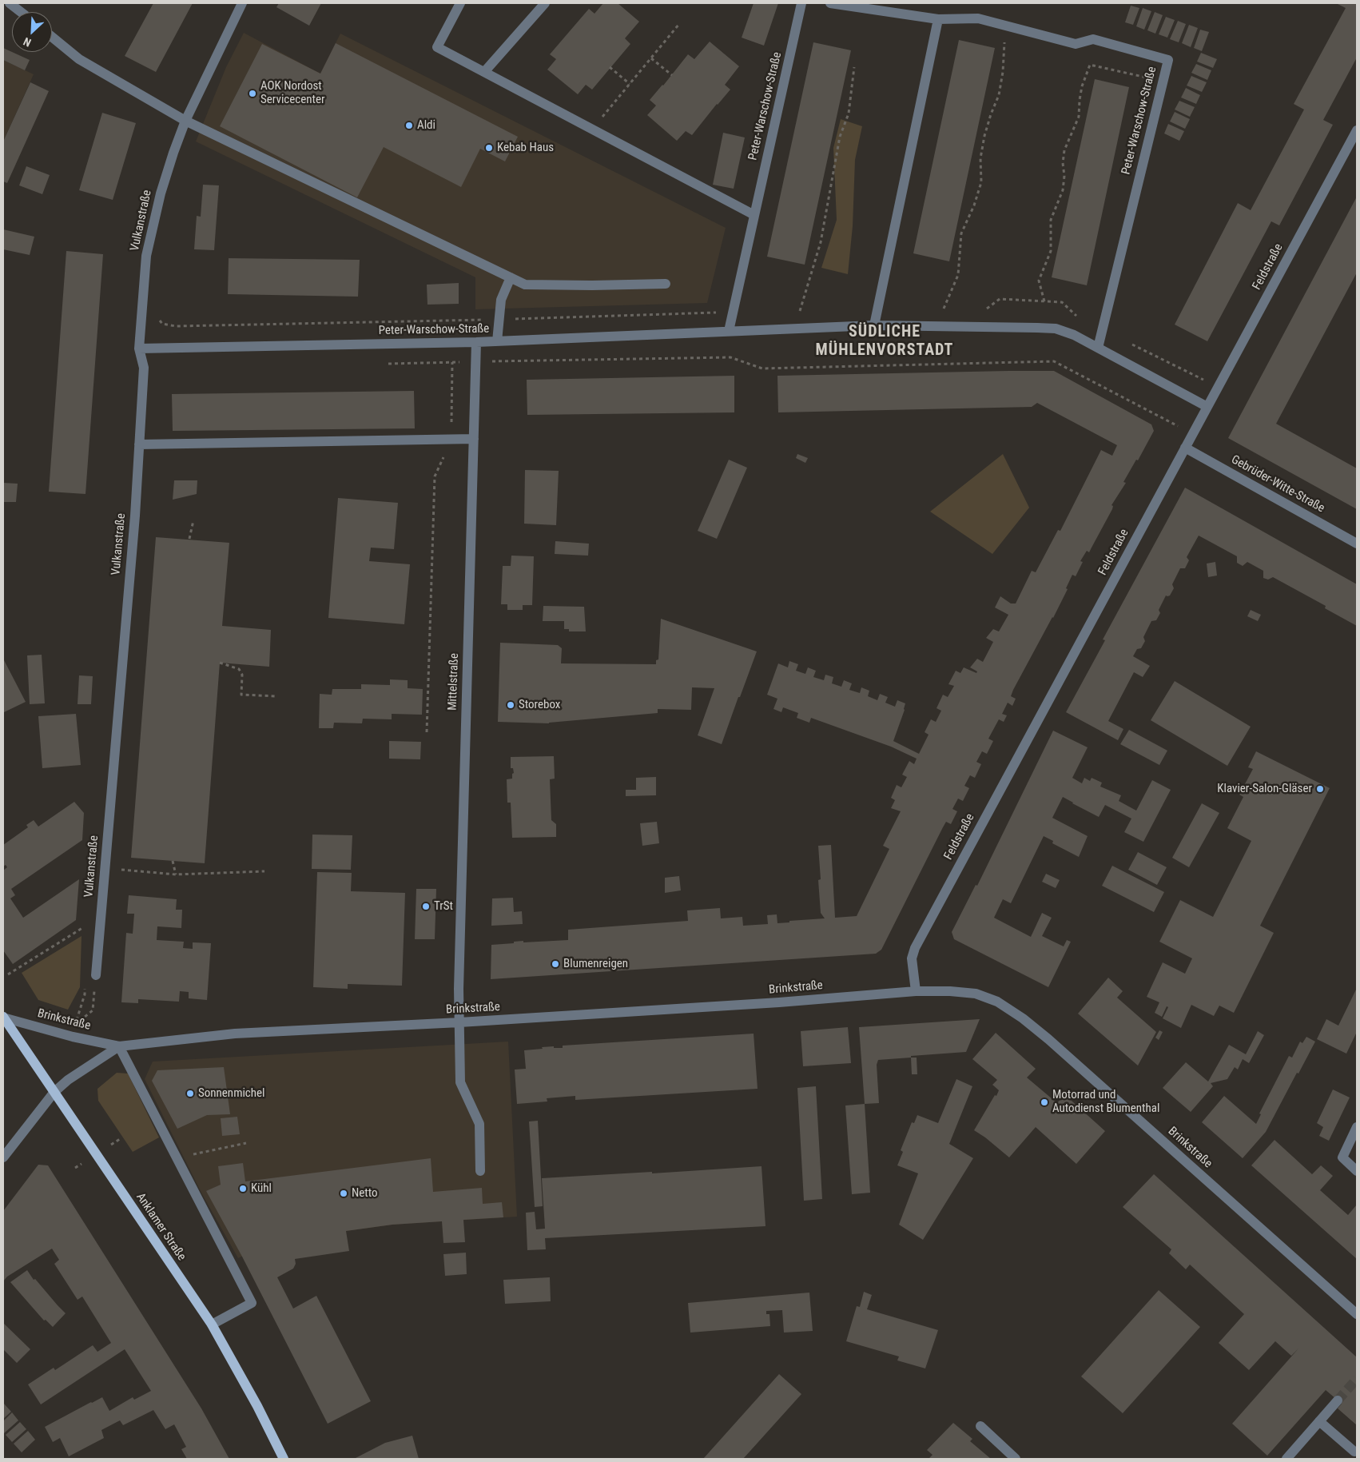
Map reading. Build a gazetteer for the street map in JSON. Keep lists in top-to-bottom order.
{
  "streets": {
    "main road": ["Anklamer Straße"],
    "street": [
      "Peter-Warschow-Straße",
      "Vulkanstraße",
      "Feldstraße",
      "Gebrüder-Witte-Straße",
      "Mittelstraße",
      "Brinkstraße"
    ]
  },
  "crossings": [
    ["Peter-Warschow-Straße", "Vulkanstraße"],
    ["Peter-Warschow-Straße", "Feldstraße"],
    ["Peter-Warschow-Straße", "Mittelstraße"],
    ["Feldstraße", "Gebrüder-Witte-Straße"],
    ["Feldstraße", "Brinkstraße"],
    ["Mittelstraße", "Brinkstraße"],
    ["Brinkstraße", "Anklamer Straße"]
  ],
  "districts": ["SÜDLICHE MÜHLENVORSTADT"],
  "places": [
    "AOK Nordost Servicecenter",
    "Aldi",
    "Kebab Haus",
    "Storebox",
    "Klavier-Salon-Gläser",
    "TrSt",
    "Blumenreigen",
    "Sonnenmichel",
    "Motorrad und Autodienst Blumenthal",
    "Kühl",
    "Netto"
  ],
  "north": "bottom left"
}
